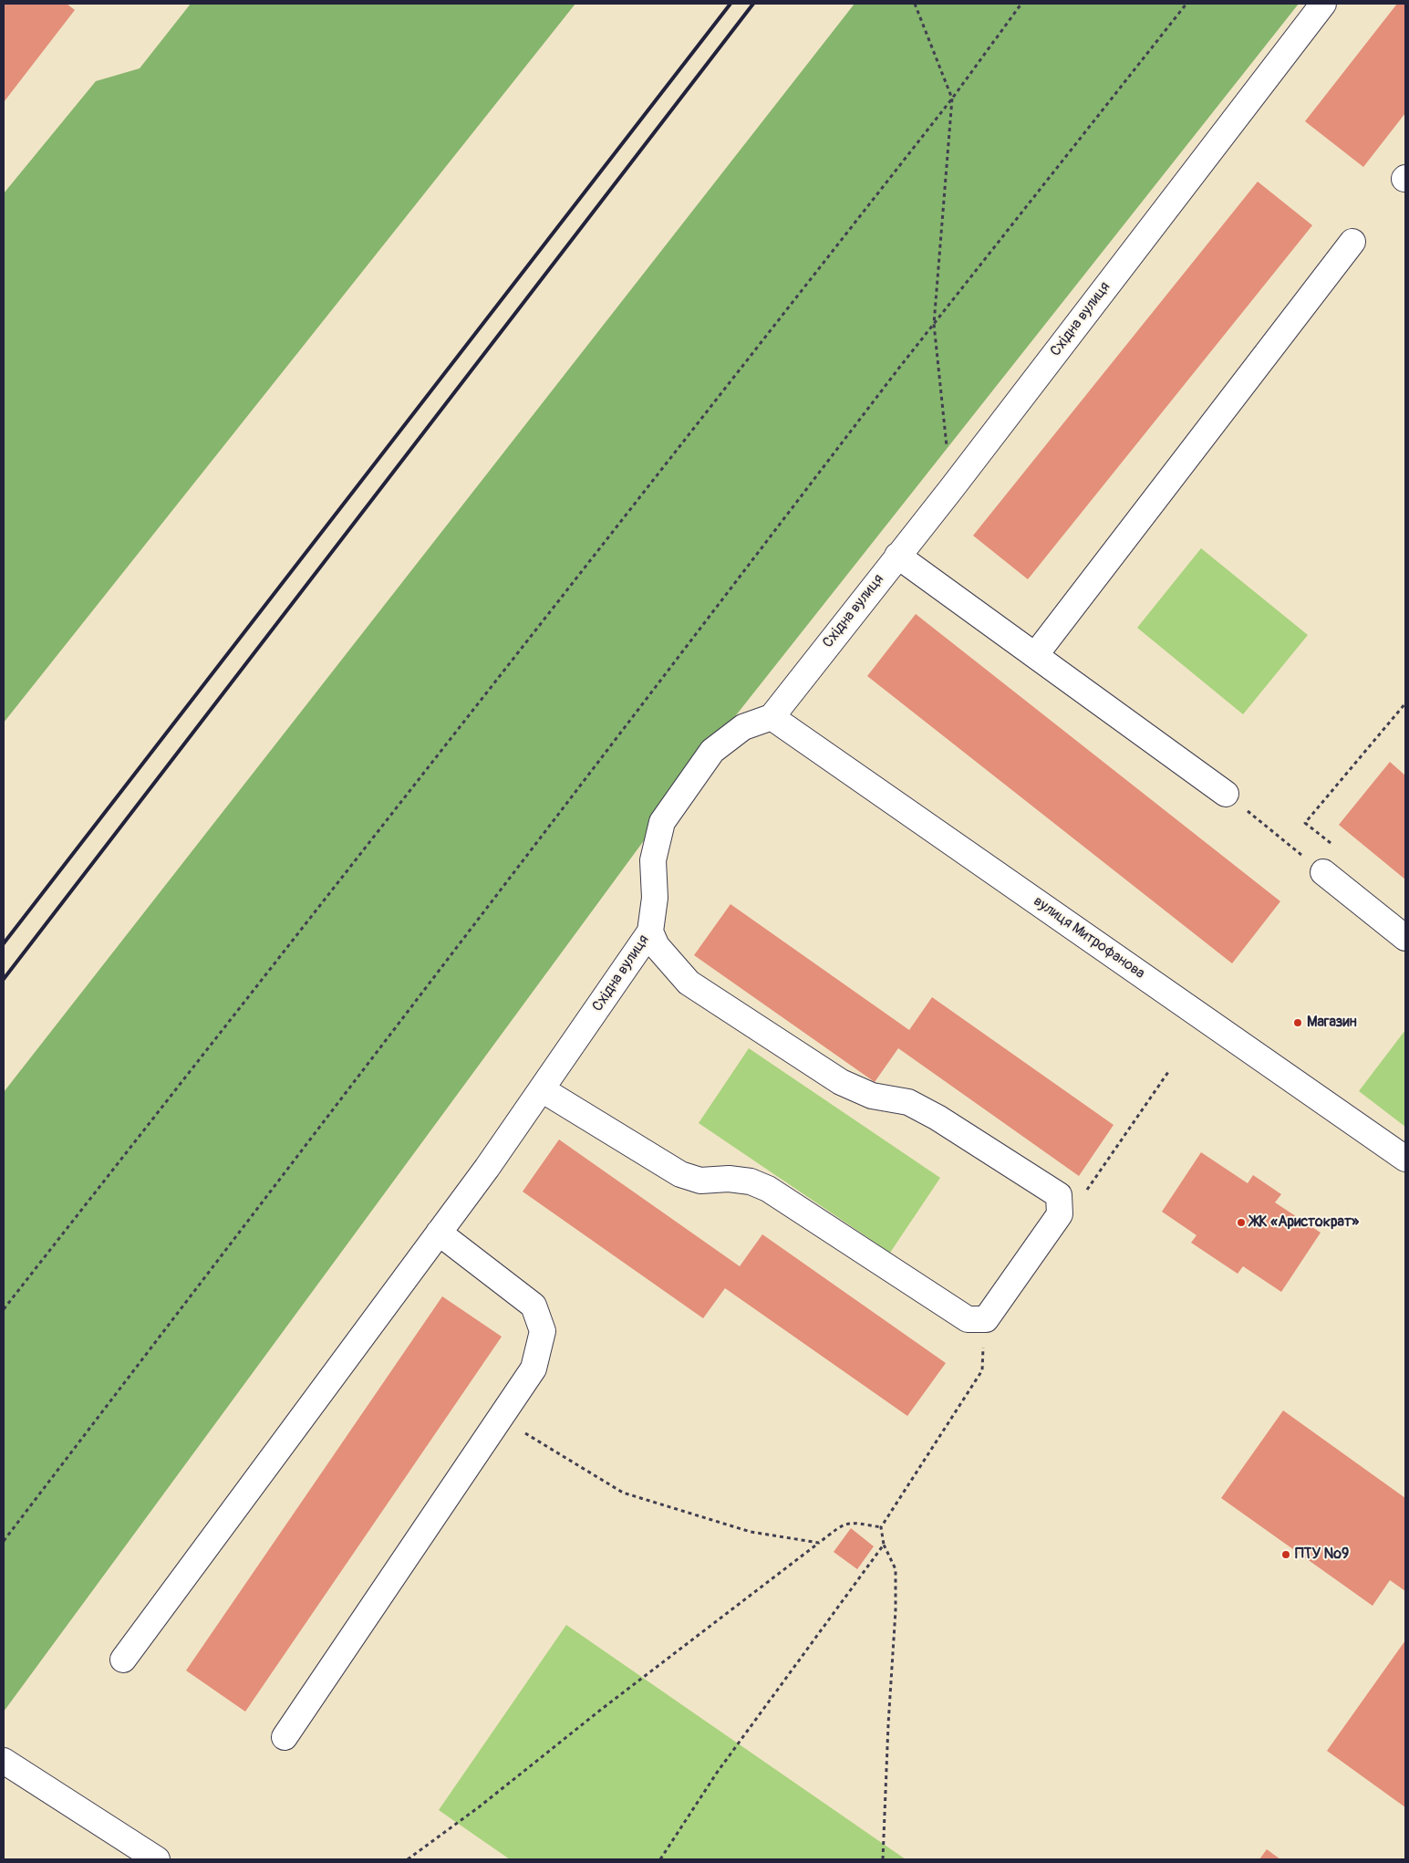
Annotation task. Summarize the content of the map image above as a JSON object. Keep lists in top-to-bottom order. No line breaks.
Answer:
{"streets":{"street":["Східна вулиця","вулиця Митрофанова"]},"crossings":[["Східна вулиця","вулиця Митрофанова"]],"places":["Магазин","ЖК «Аристократ»","ПТУ №9"]}
